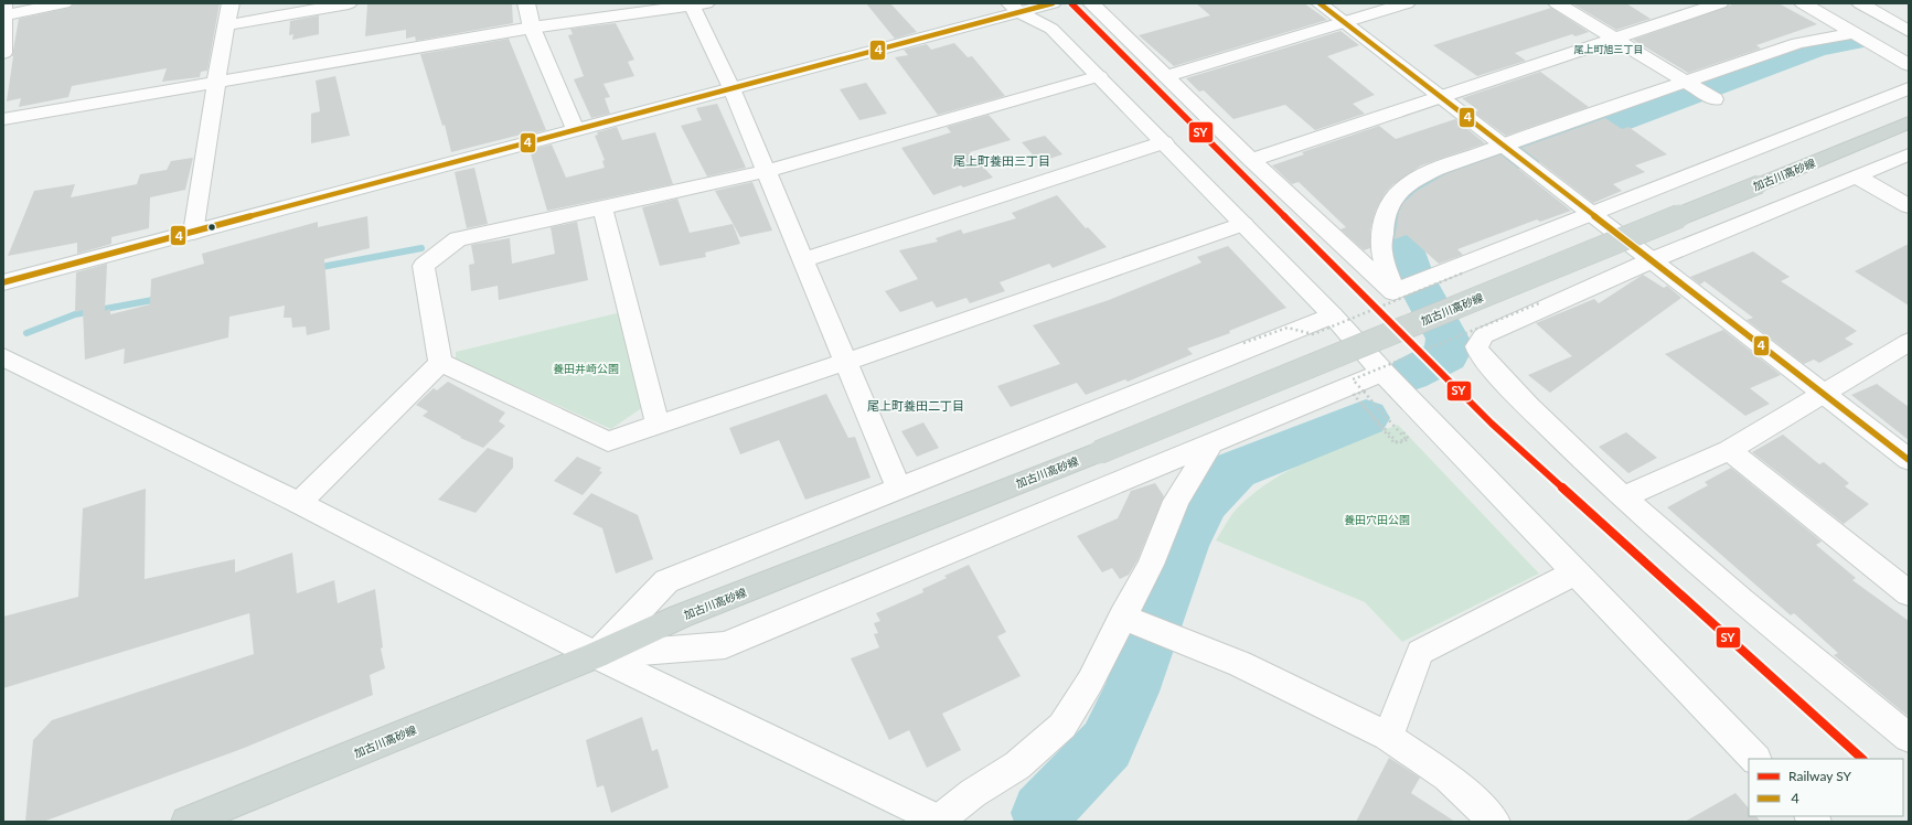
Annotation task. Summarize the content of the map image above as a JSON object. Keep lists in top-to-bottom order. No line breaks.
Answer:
{"streets":{"main road":["加古川高砂線"]},"districts":["尾上町旭三丁目","尾上町養田三丁目","尾上町養田二丁目"],"parks":["養田井崎公園","養田穴田公園"],"lines":["rail line SY","transit line ４"],"legend":["Railway SY","４"]}
